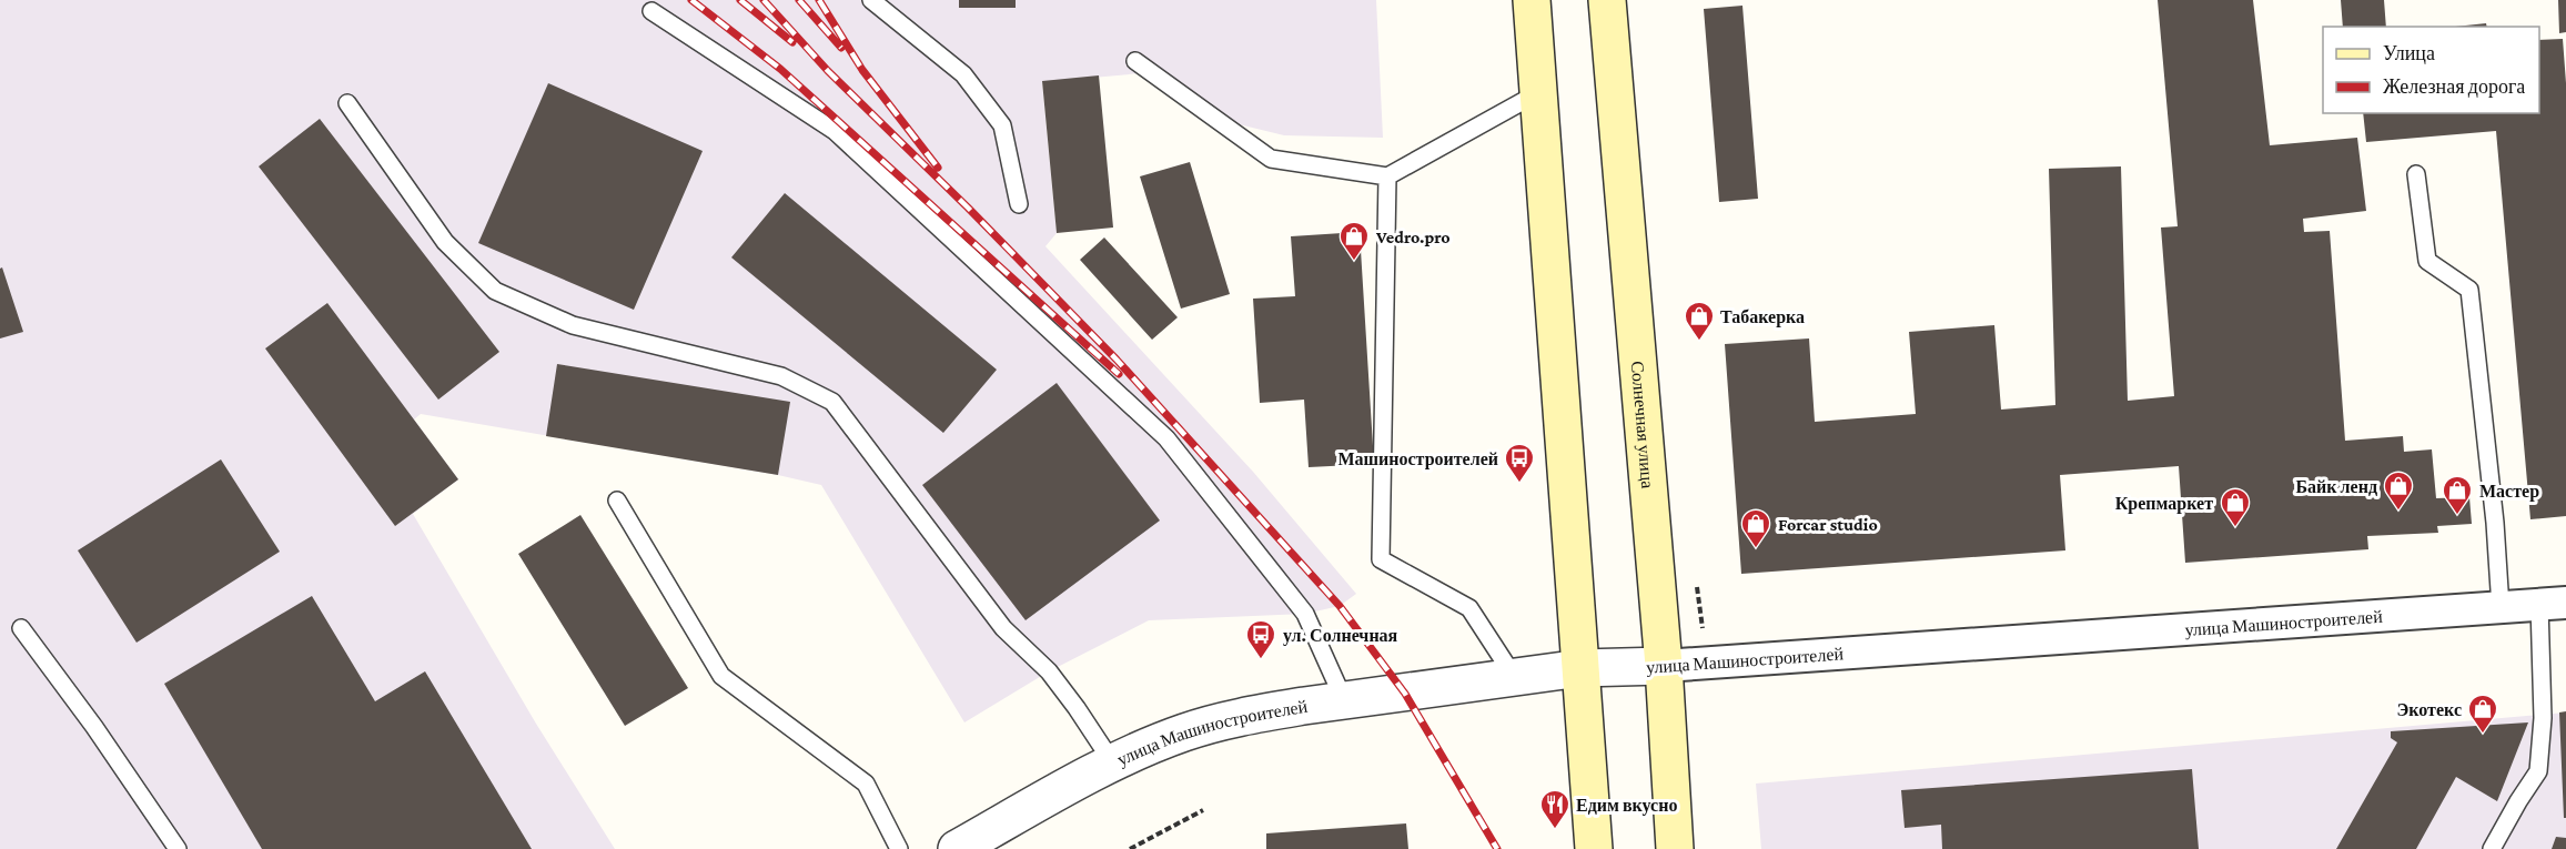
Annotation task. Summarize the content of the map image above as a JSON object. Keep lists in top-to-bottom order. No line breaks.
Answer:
{"streets":{"main road":["Солнечная улица"],"street":["улица Машиностроителей"]},"crossings":[["Солнечная улица","улица Машиностроителей"]],"places":{"shop":["Vedro.pro","Табакерка","Байк ленд","Мастер","Крепмаркет","Forcar studio","Экотекс"],"bus stop":["Машиностроителей","ул. Солнечная"],"restaurant":["Едим вкусно"]},"legend":["Улица","Железная дорога"]}
